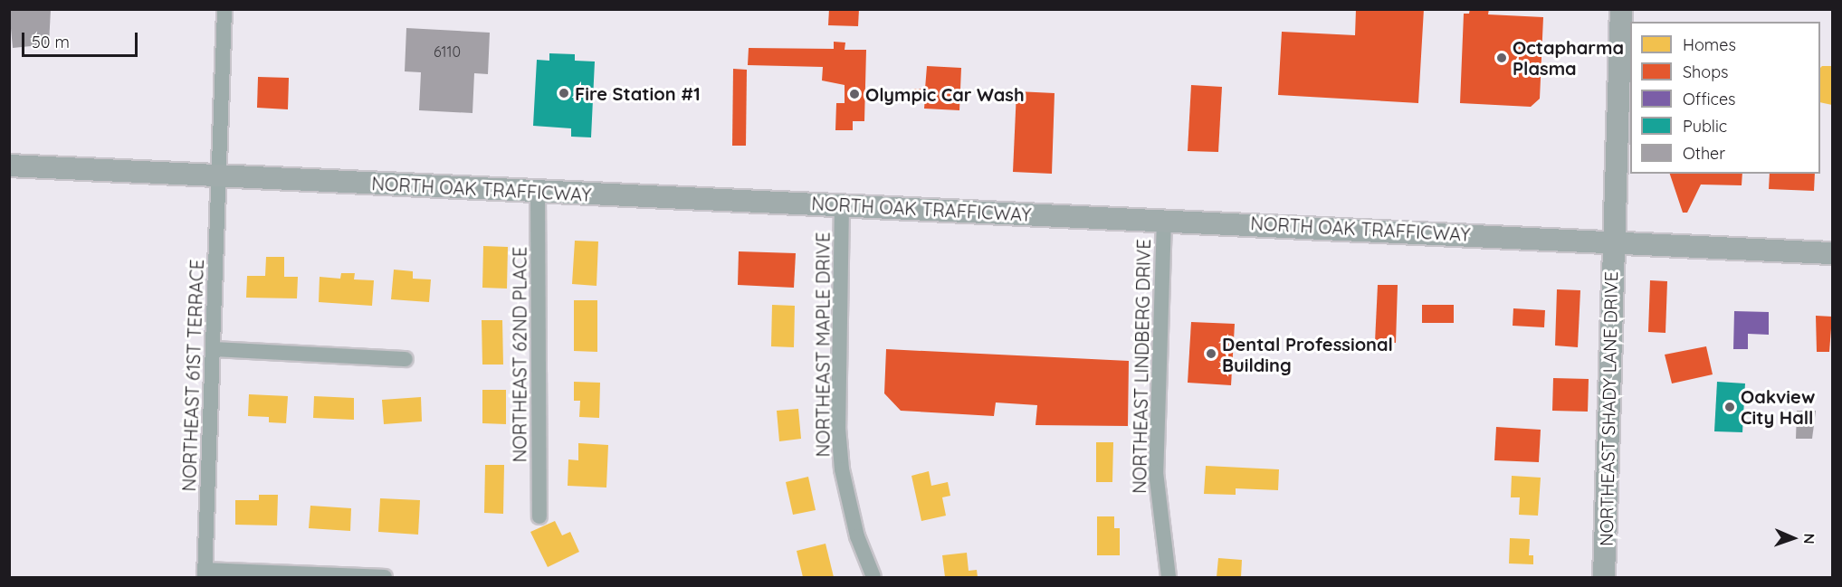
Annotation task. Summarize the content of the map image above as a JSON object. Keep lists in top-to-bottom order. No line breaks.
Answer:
{"streets":{"main road":["NORTH OAK TRAFFICWAY","NORTHEAST SHADY LANE DRIVE"],"street":["NORTHEAST MAPLE DRIVE","NORTHEAST 62ND PLACE","NORTHEAST LINDBERG DRIVE","NORTHEAST 61ST TERRACE"]},"crossings":[["NORTH OAK TRAFFICWAY","NORTHEAST MAPLE DRIVE"],["NORTH OAK TRAFFICWAY","NORTHEAST 62ND PLACE"],["NORTH OAK TRAFFICWAY","NORTHEAST LINDBERG DRIVE"],["NORTH OAK TRAFFICWAY","NORTHEAST 61ST TERRACE"],["NORTH OAK TRAFFICWAY","NORTHEAST SHADY LANE DRIVE"]],"places":["Octapharma Plasma","Fire Station #1","Olympic Car Wash","Dental Professional Building","Oakview City Hall"],"house_numbers":["6110"],"legend":["Homes","Shops","Offices","Public","Other"],"scale_bar":"50 m","north":"right"}
